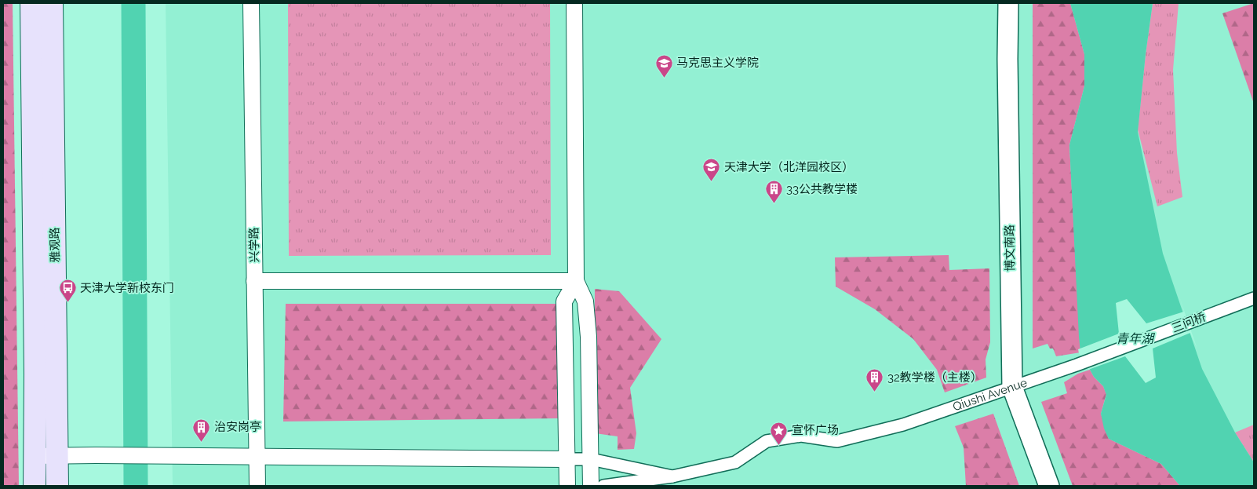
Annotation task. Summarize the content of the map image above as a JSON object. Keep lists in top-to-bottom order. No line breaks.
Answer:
{"streets":{"main road":["雅观路"],"street":["兴学路","博文南路","三问桥","Qiushi Avenue"]},"crossings":[["博文南路","Qiushi Avenue"],["三问桥","Qiushi Avenue"]],"water":["青年湖"],"places":{"school or university":["马克思主义学院","天津大学（北洋园校区）"],"building":["33公共教学楼","32教学楼（主楼）","治安岗亭"],"bus stop":["天津大学新校东门"],"place":["宣怀广场"]}}
